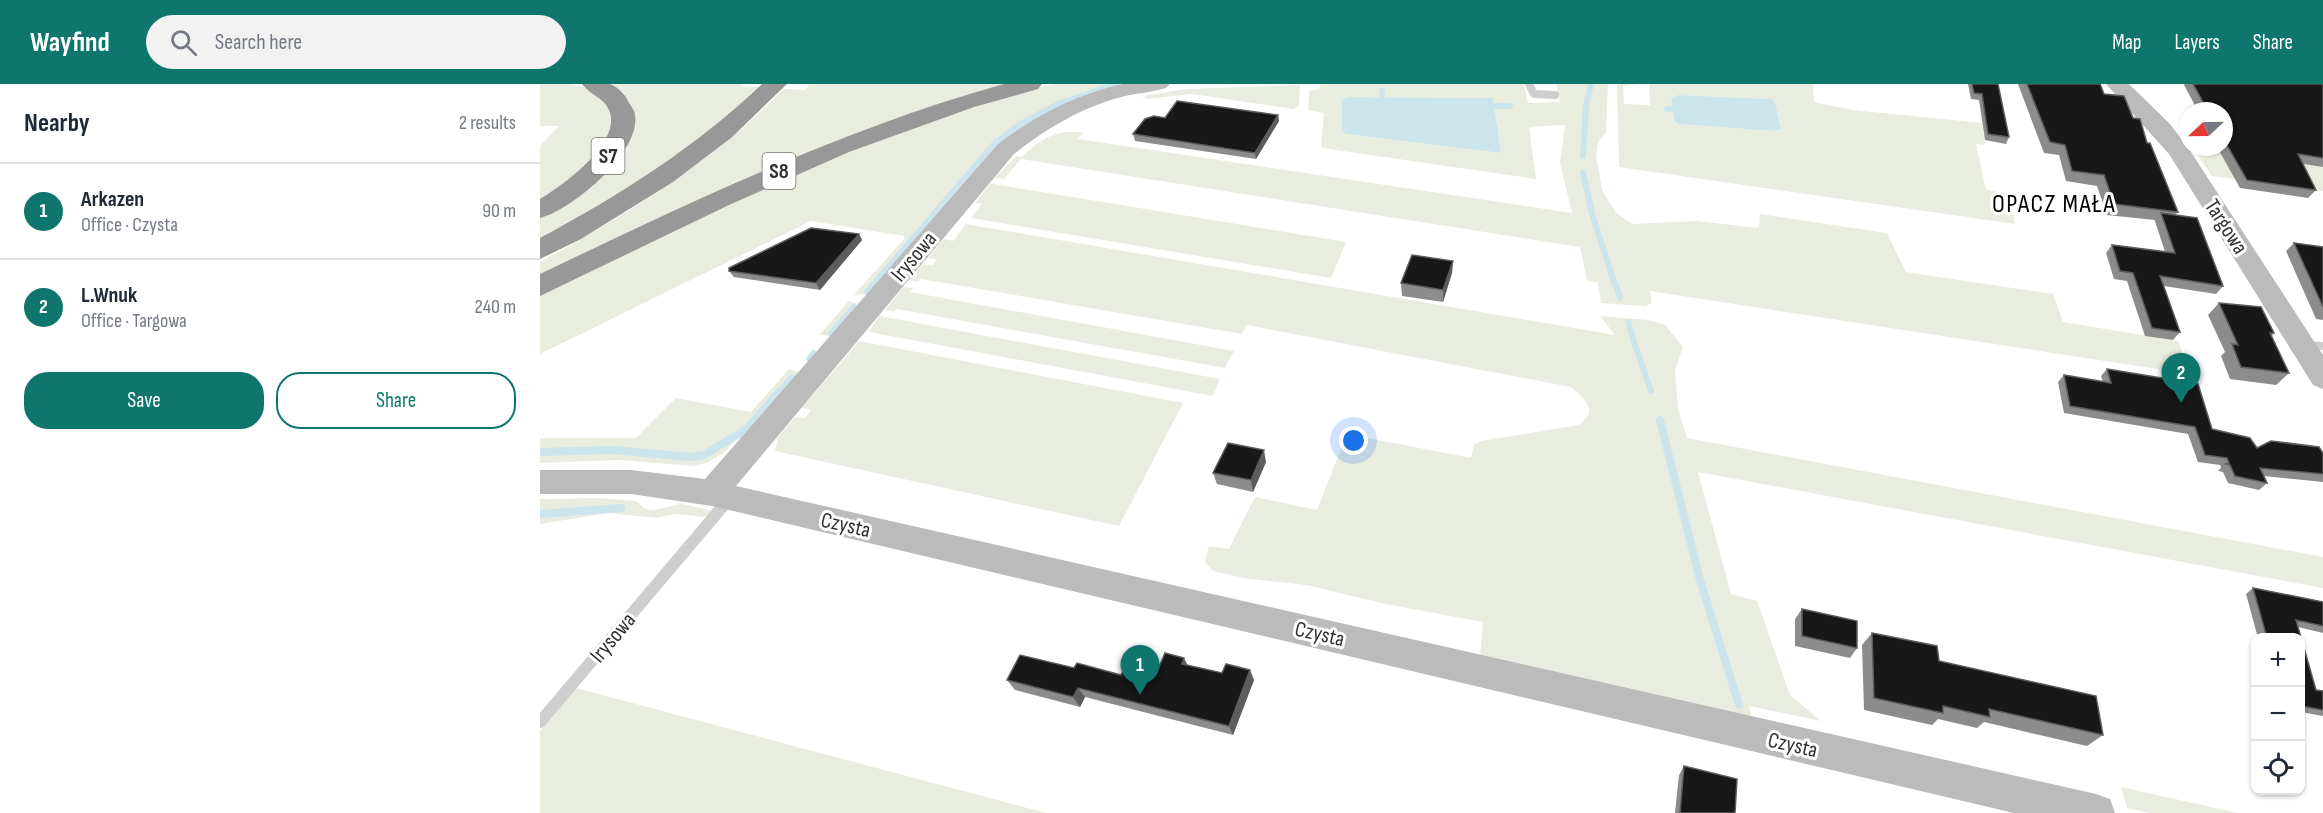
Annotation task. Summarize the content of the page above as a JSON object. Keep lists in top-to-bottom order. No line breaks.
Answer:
{"streets":{"highway":["S7","S8"],"street":["Targowa","Irysowa","Czysta"]},"crossings":[["Irysowa","Czysta"]],"districts":["OPACZ MAŁA"],"north":"left","page":{"header":"Wayfind","search":"Search here","nav":["Map","Layers","Share"],"heading":["Nearby","2 results"],"list":[{"mark":"1","name":"Arkazen","note":"Office · Czysta","value":"90 m"},{"mark":"2","name":"L.Wnuk","note":"Office · Targowa","value":"240 m"}],"pins":["2","1"],"buttons":["Save","Share"],"map_buttons":["+","−"]}}
